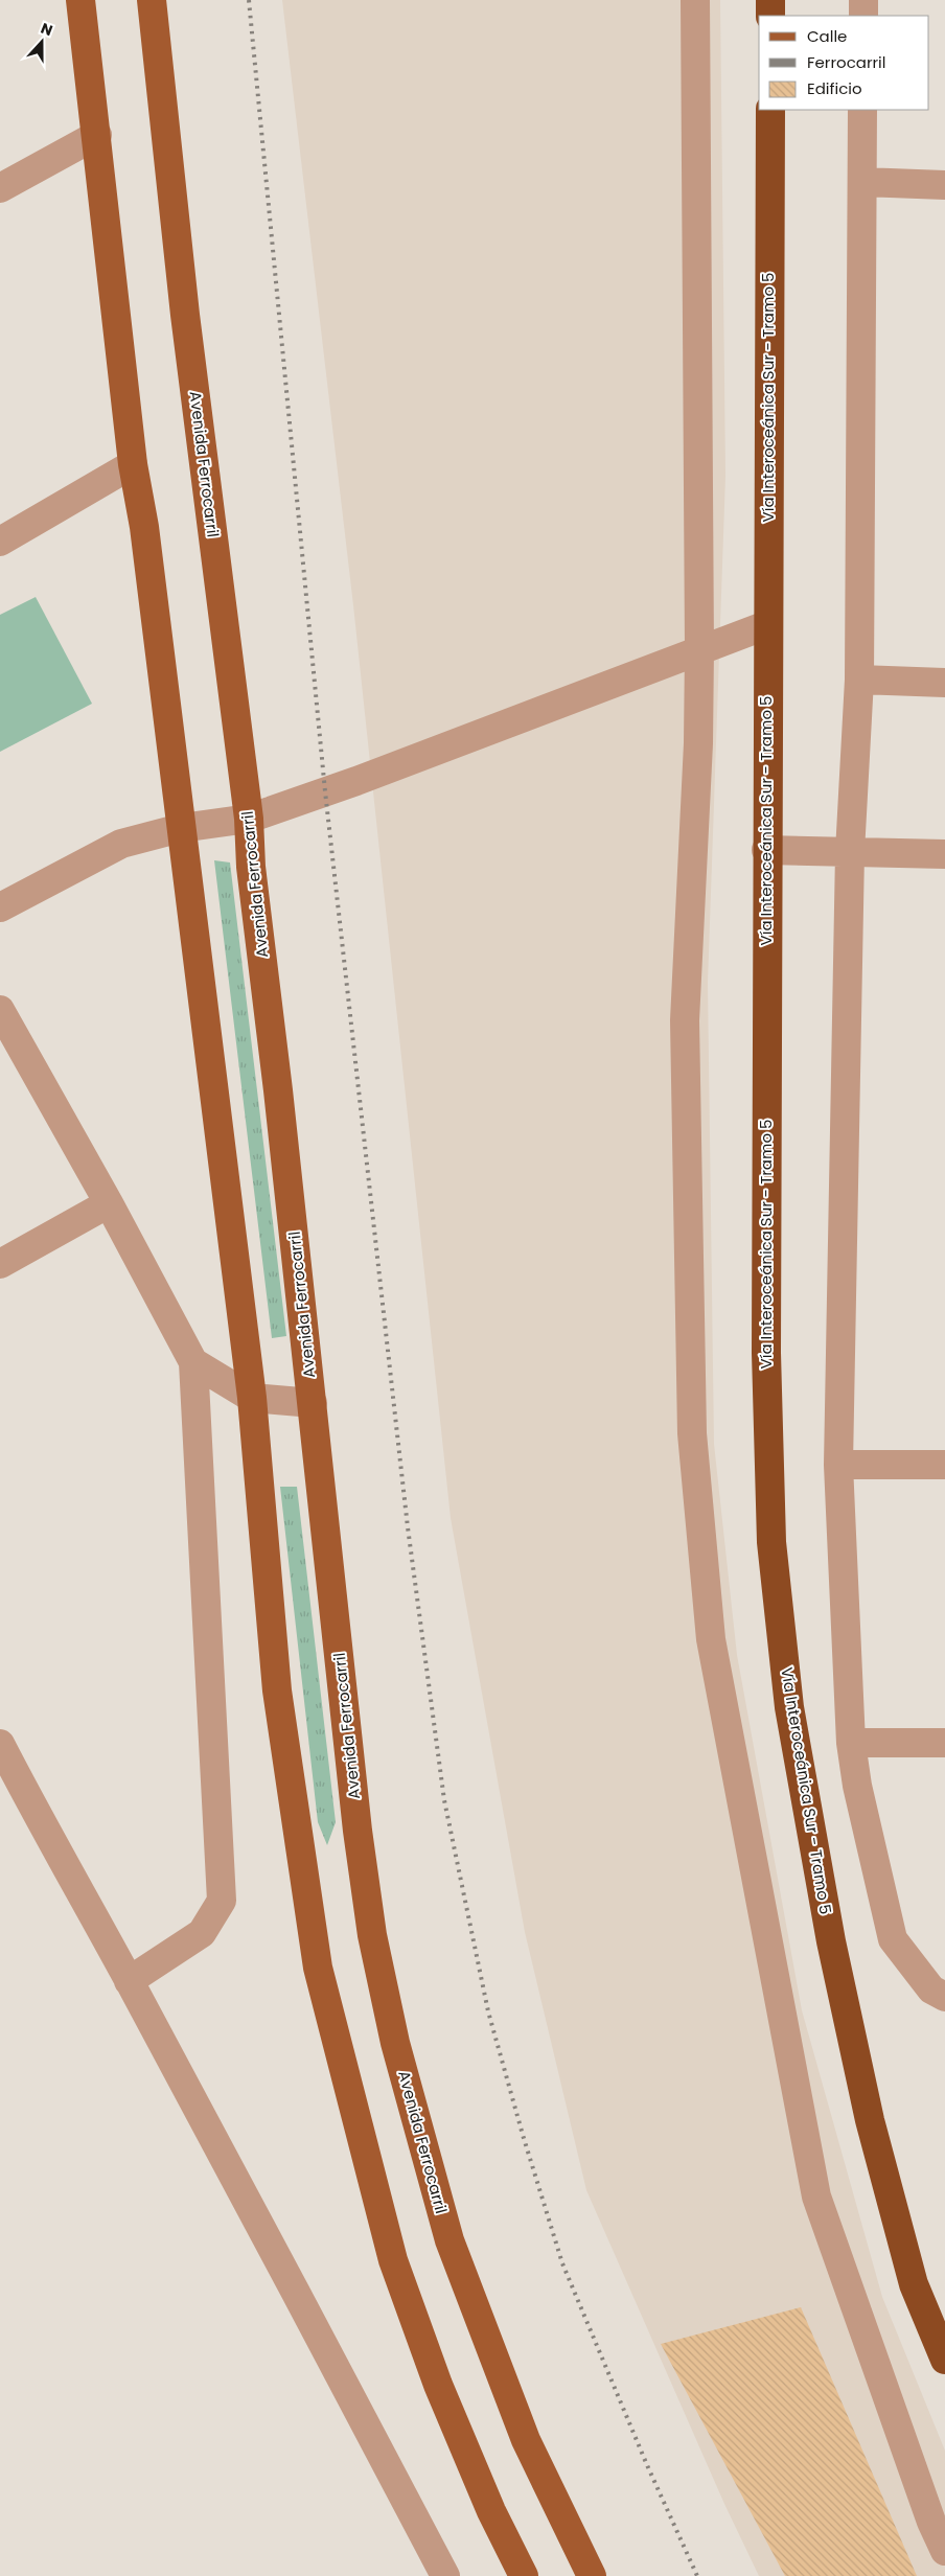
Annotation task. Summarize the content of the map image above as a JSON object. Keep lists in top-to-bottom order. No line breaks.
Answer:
{"streets":{"highway":["Vía Interoceánica Sur - Tramo 5"],"main road":["Avenida Ferrocarril"]},"legend":["Calle","Ferrocarril","Edificio"],"north":"top"}
